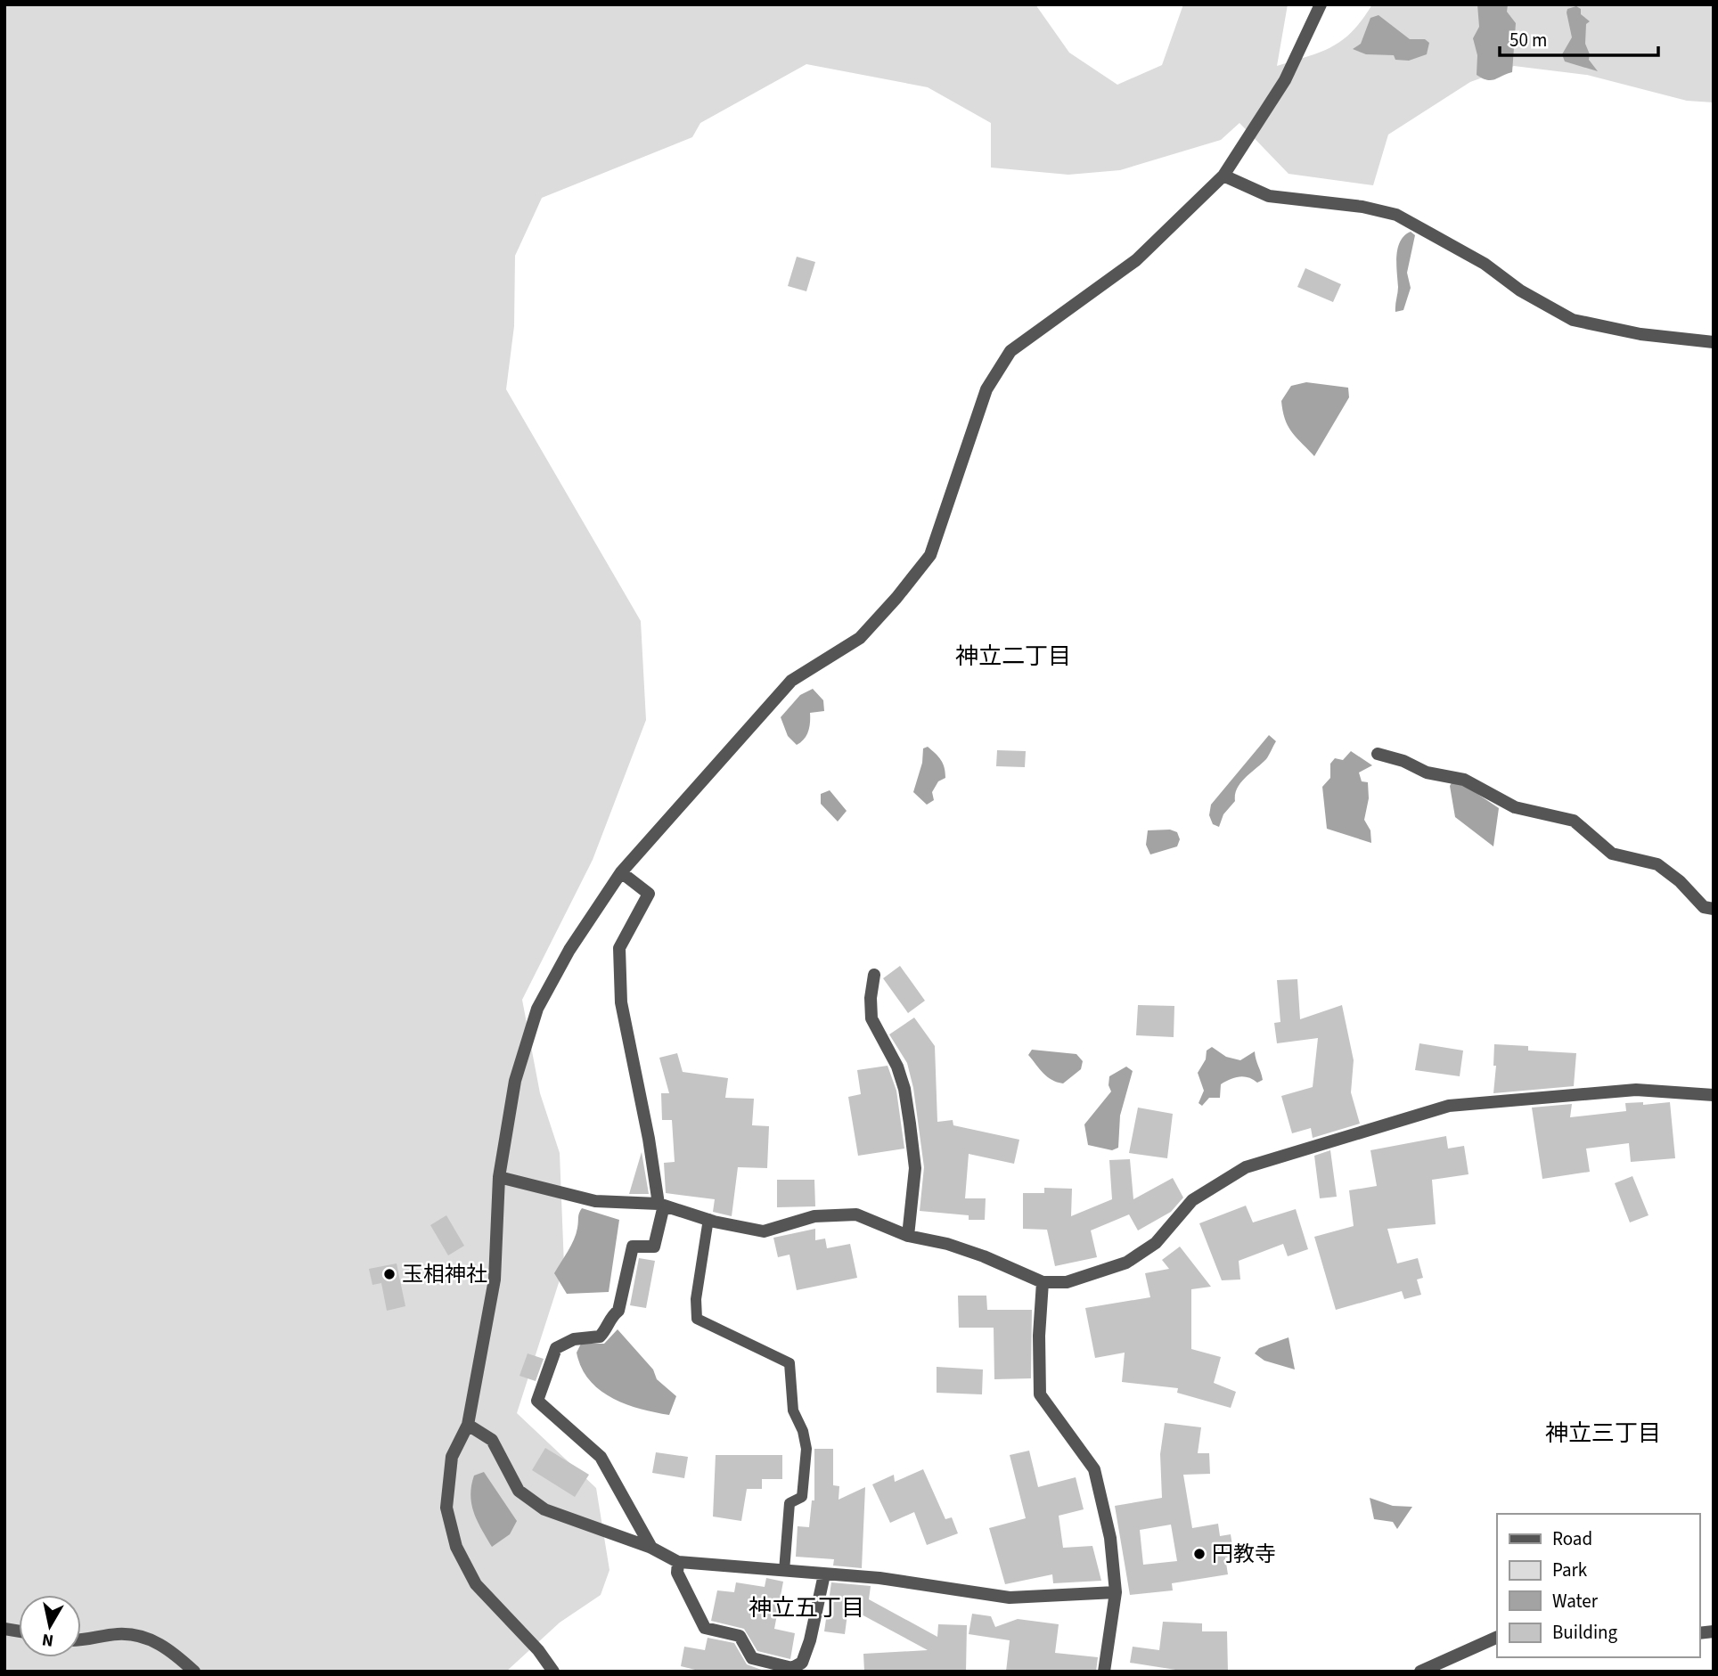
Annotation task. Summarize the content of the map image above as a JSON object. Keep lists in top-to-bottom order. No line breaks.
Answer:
{"districts":["神立二丁目","神立三丁目","神立五丁目"],"places":["玉相神社","円教寺"],"legend":["Road","Park","Water","Building"],"scale_bar":"50 m","north":"bottom"}
